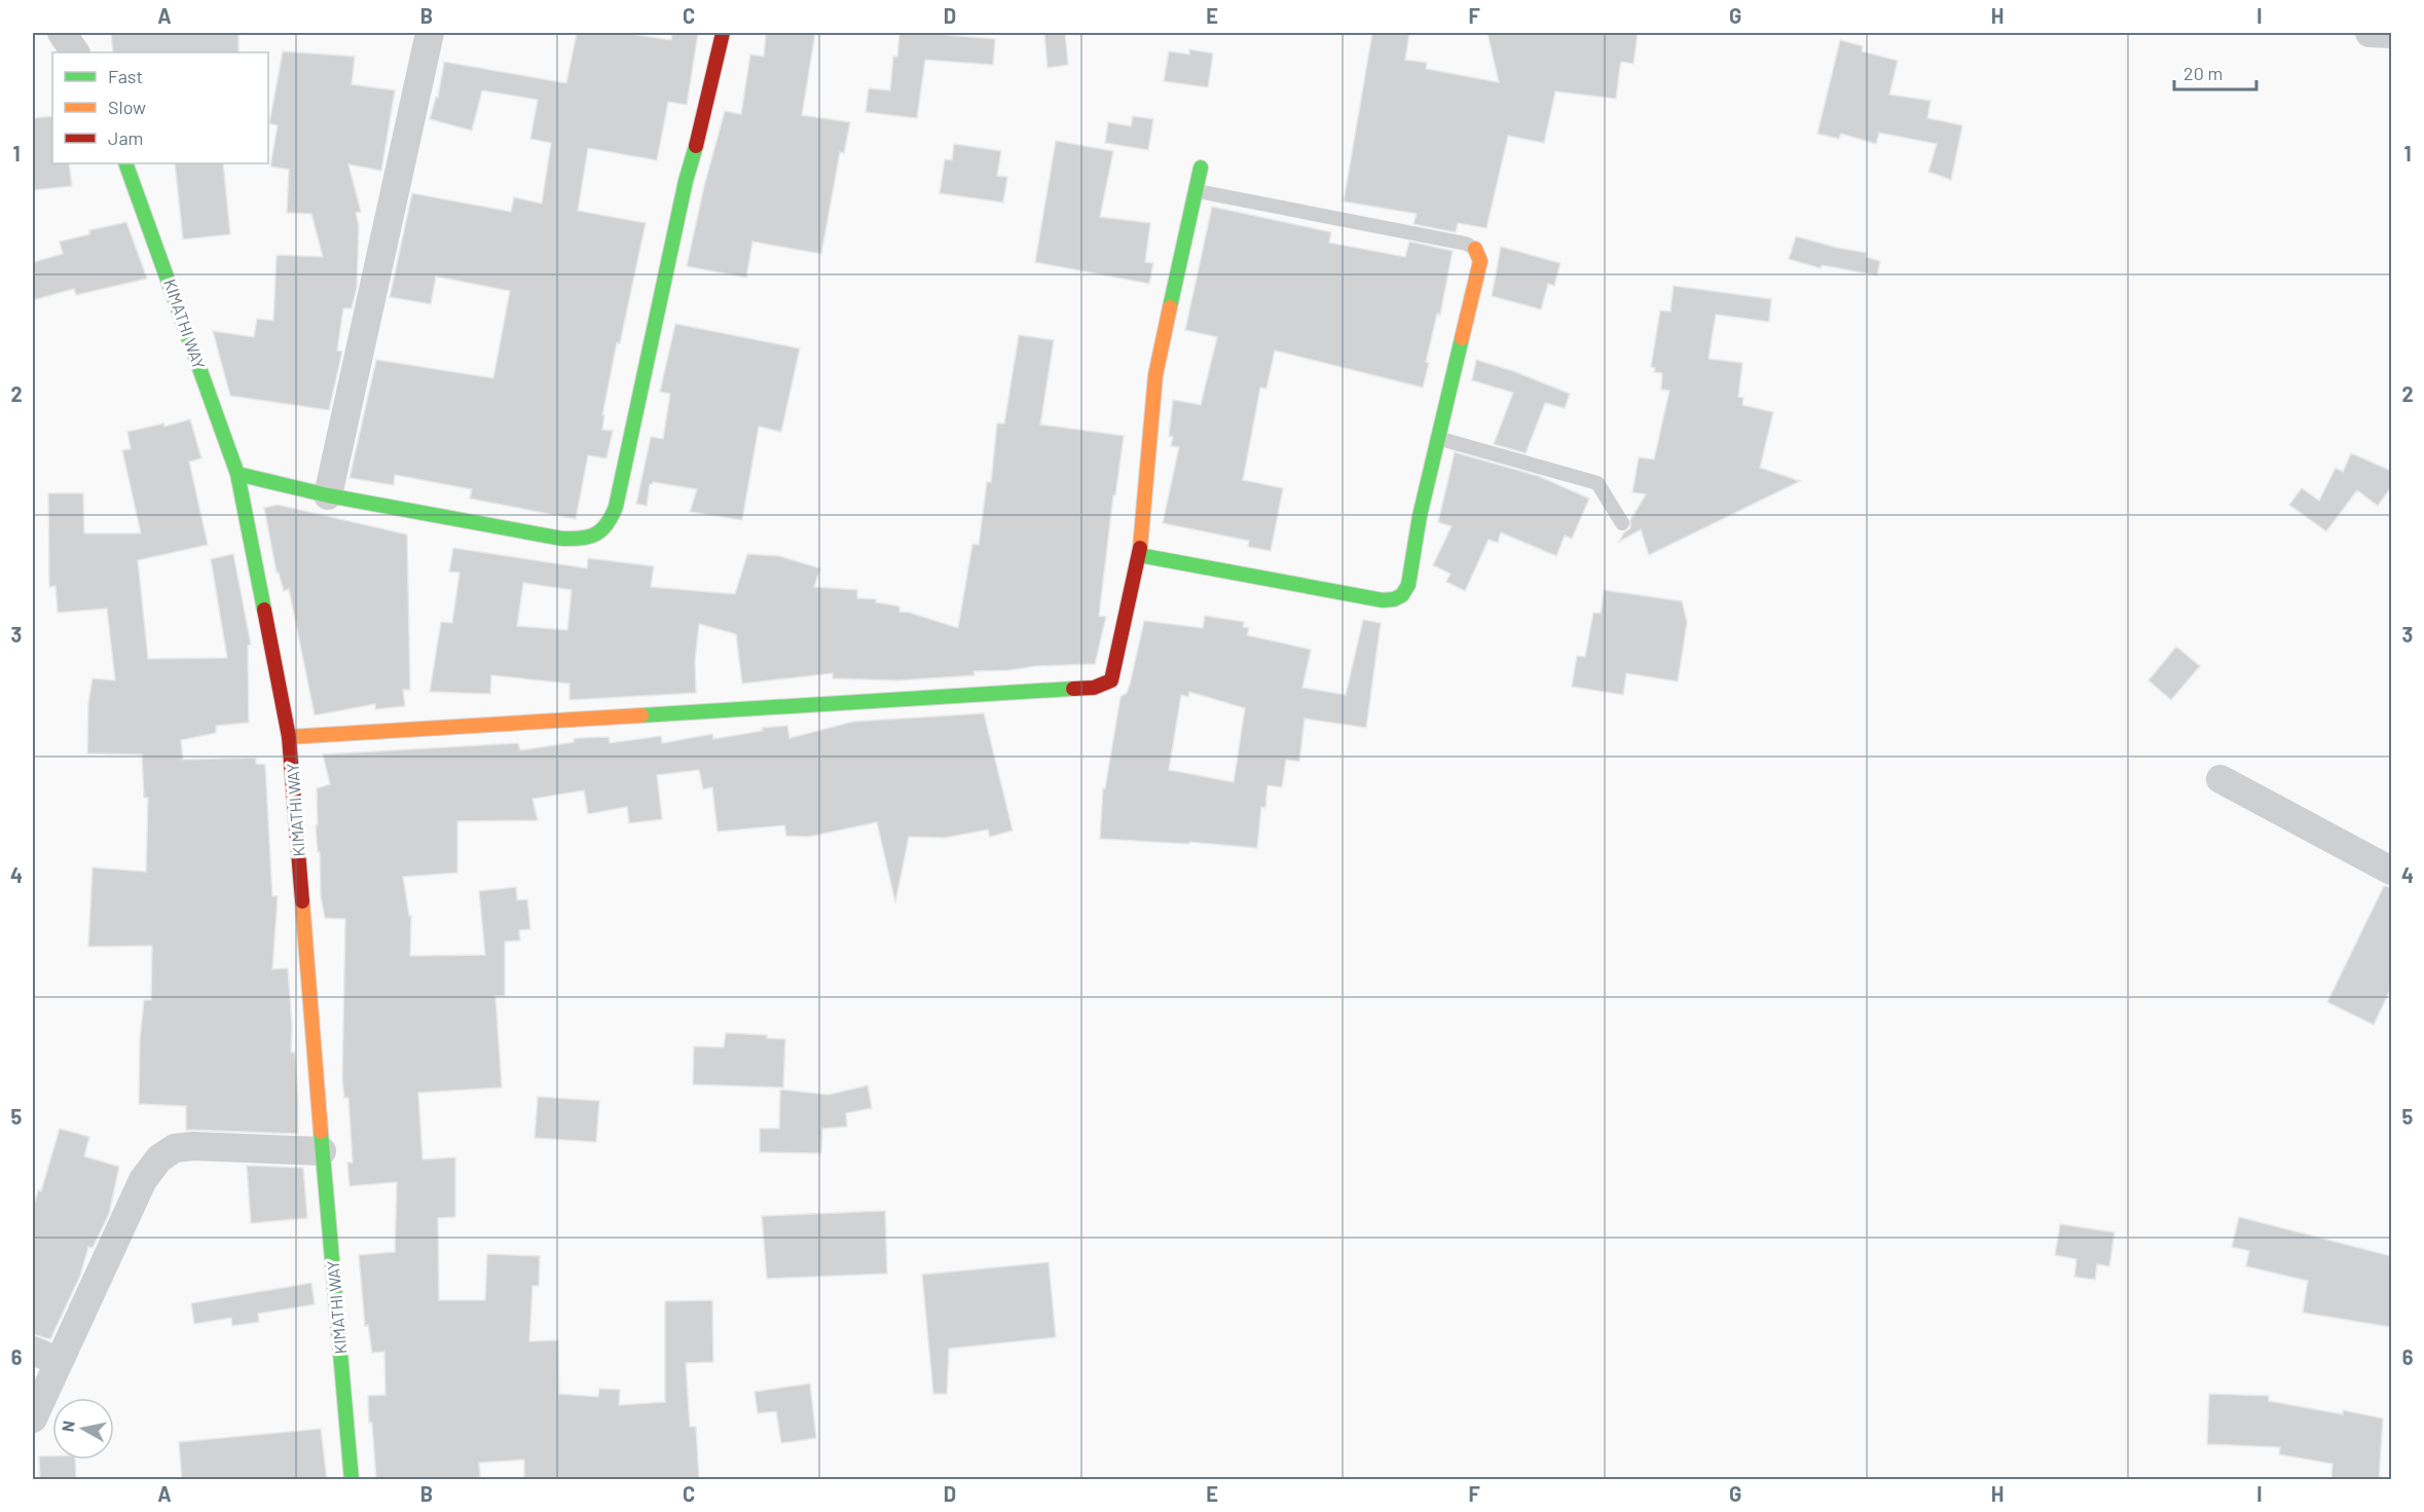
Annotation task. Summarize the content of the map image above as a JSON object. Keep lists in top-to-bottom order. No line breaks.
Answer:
{"streets":{"street":["KIMATHI WAY"]},"legend":["Fast","Slow","Jam"],"scale_bar":"20 m","north":"left","grid":{"columns":["A","B","C","D","E","F","G","H","I"],"rows":["1","2","3","4","5","6"]}}
